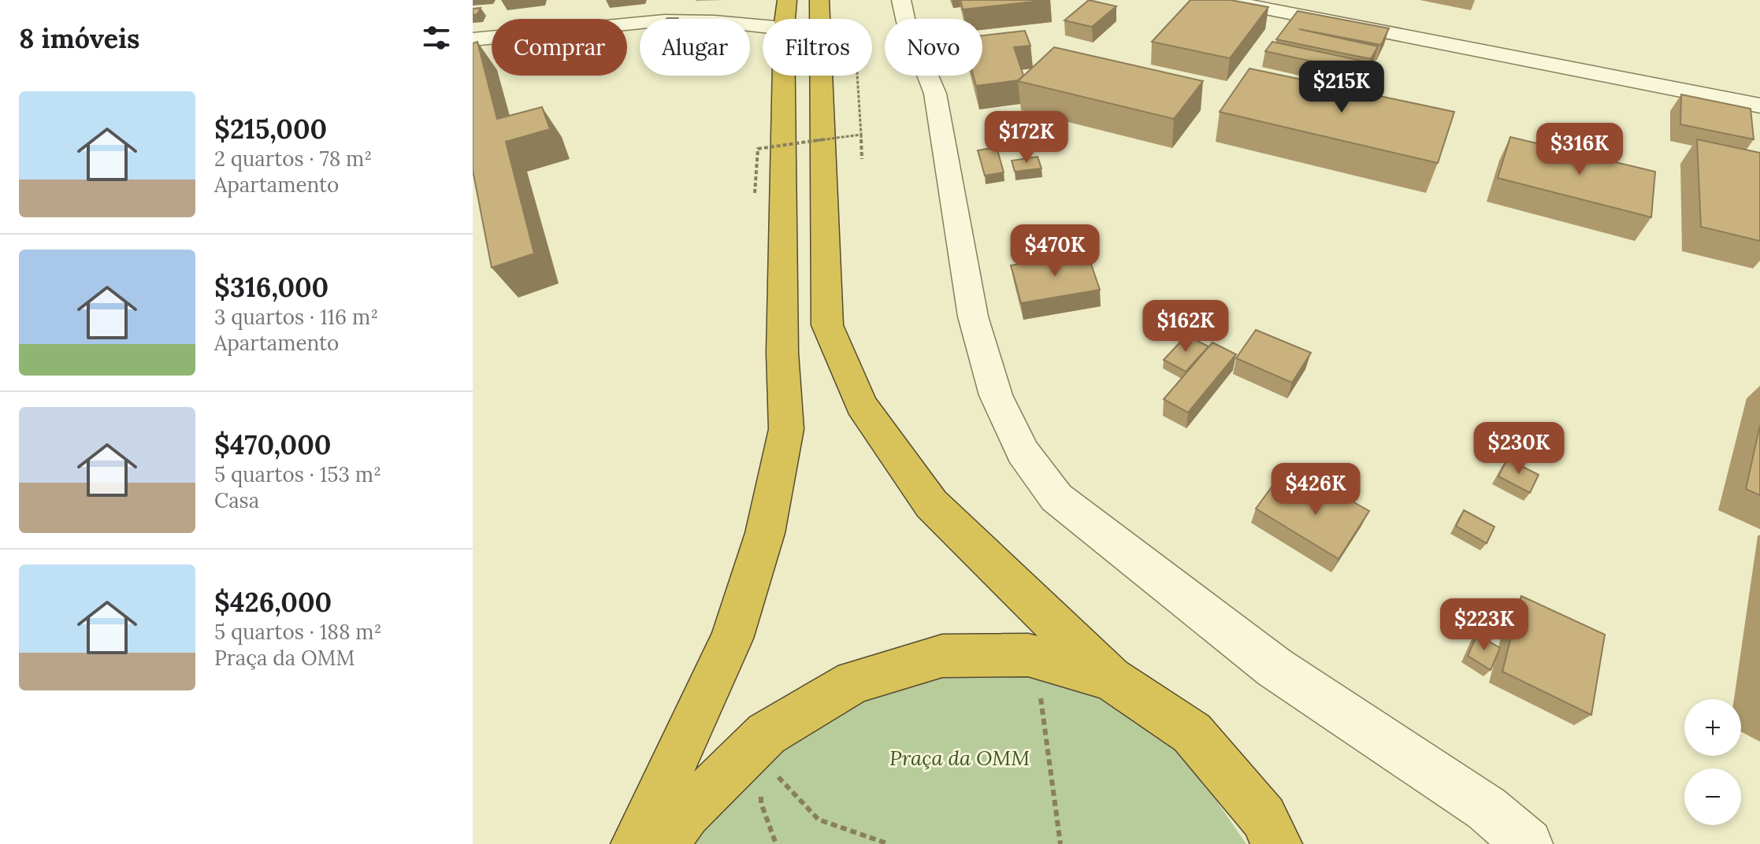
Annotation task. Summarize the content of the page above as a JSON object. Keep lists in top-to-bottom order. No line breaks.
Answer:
{"parks":["Praça da OMM"],"page":{"heading":"8 imóveis","chip":["Comprar","Alugar","Filtros","Novo"],"price":["$215K","$172K","$316K","$470K","$162K","$230K","$426K","$223K"],"list":[{"name":"$215,000","note":"2 quartos · 78 m² · Apartamento"},{"name":"$316,000","note":"3 quartos · 116 m² · Apartamento"},{"name":"$470,000","note":"5 quartos · 153 m² · Casa"},{"name":"$426,000","note":"5 quartos · 188 m² · Praça da OMM"}],"map_buttons":["+","−"]}}
